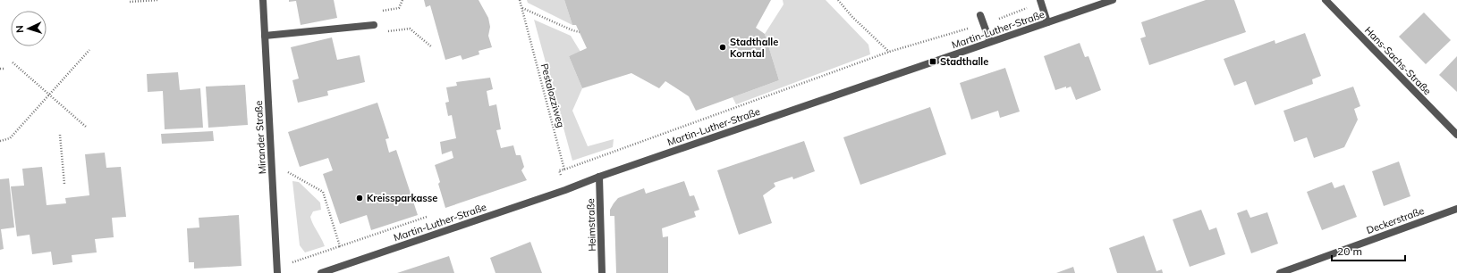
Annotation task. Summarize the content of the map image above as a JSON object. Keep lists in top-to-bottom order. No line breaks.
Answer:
{"streets":{"street":["Martin-Luther-Straße","Hans-Sachs-Straße","Mirander Straße","Deckerstraße","Heimstraße"],"path":["Pestalozziweg"]},"crossings":[["Martin-Luther-Straße","Pestalozziweg"],["Martin-Luther-Straße","Heimstraße"]],"places":{"other":["Stadthalle Korntal","Kreissparkasse"],"transit":["Stadthalle"]},"scale_bar":"20 m","north":"left"}
